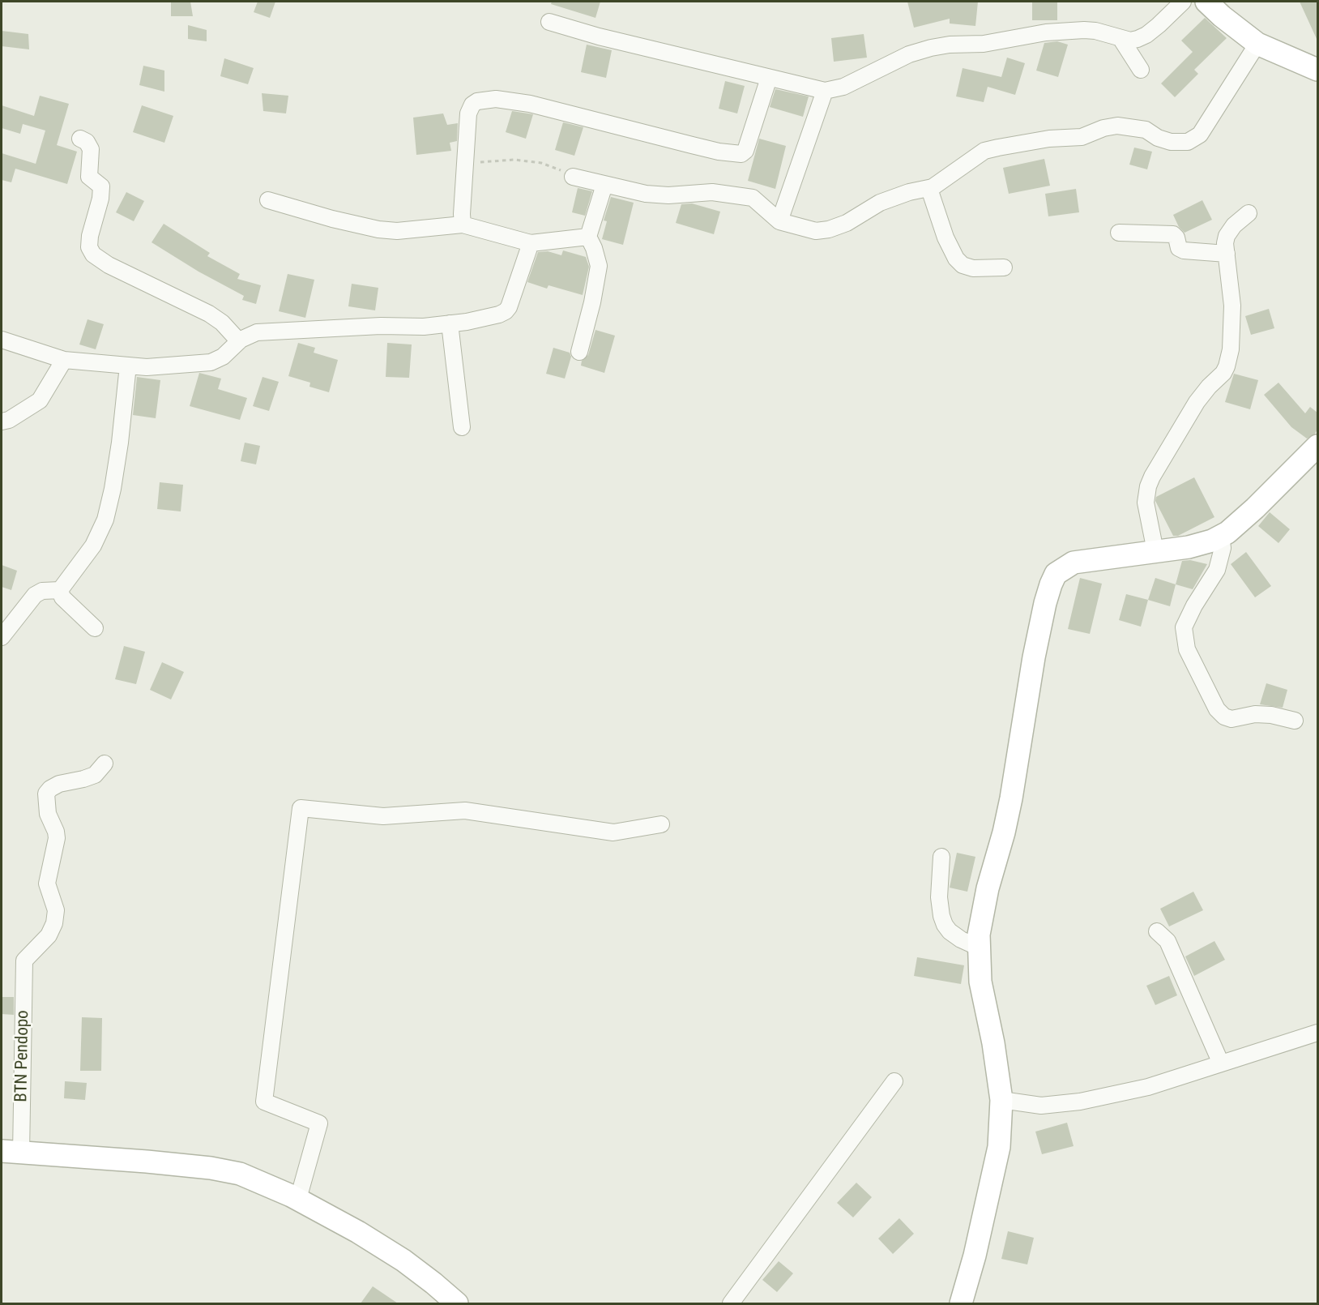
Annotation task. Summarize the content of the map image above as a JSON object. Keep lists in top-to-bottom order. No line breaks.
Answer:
{"streets":{"street":["BTN Pendopo"]}}
